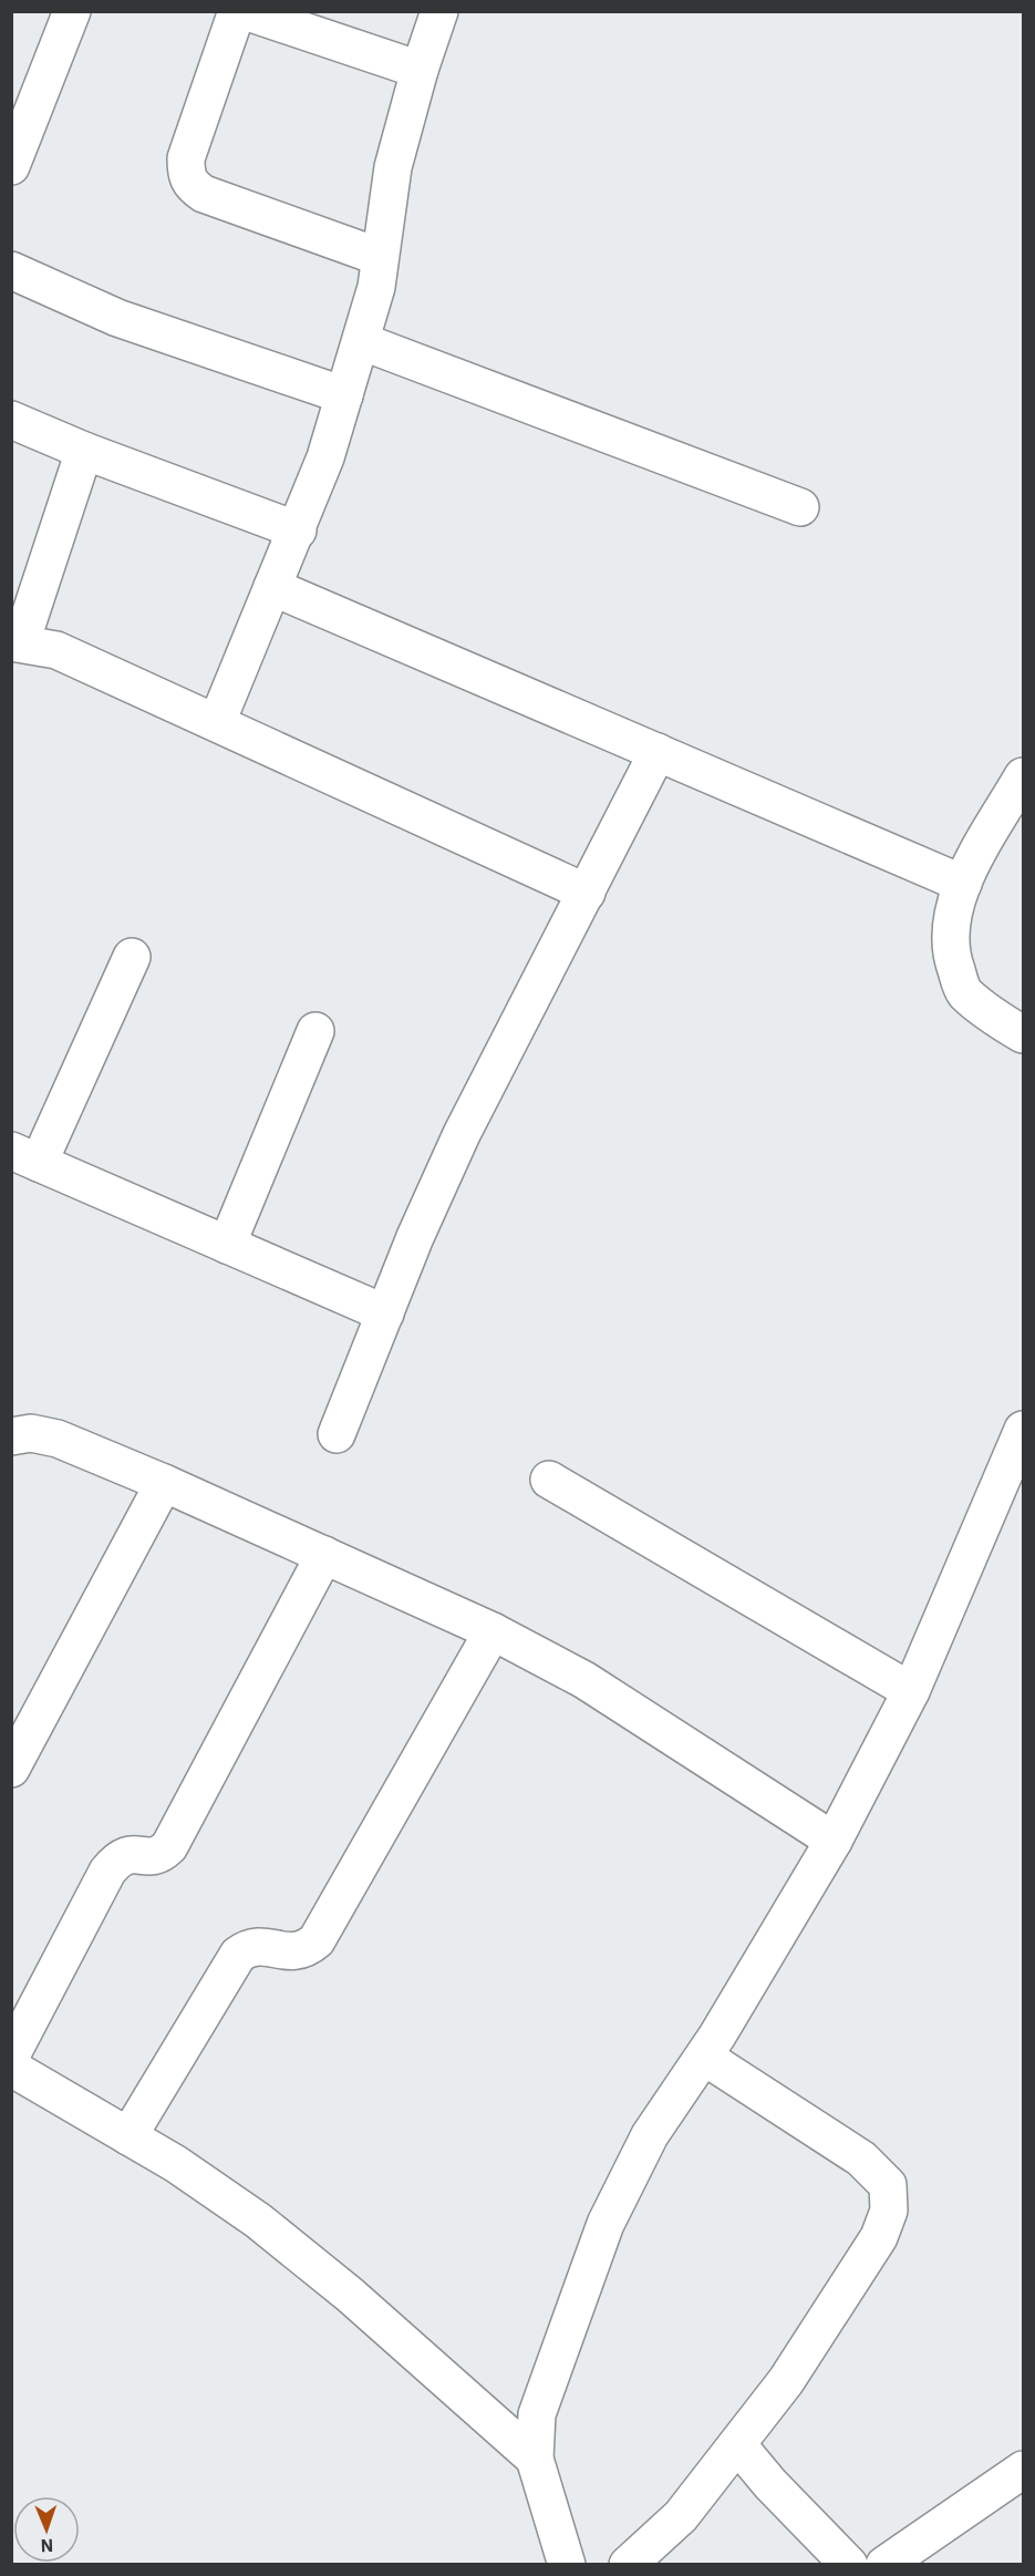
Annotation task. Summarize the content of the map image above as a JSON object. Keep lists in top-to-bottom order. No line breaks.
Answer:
{"north":"bottom"}
